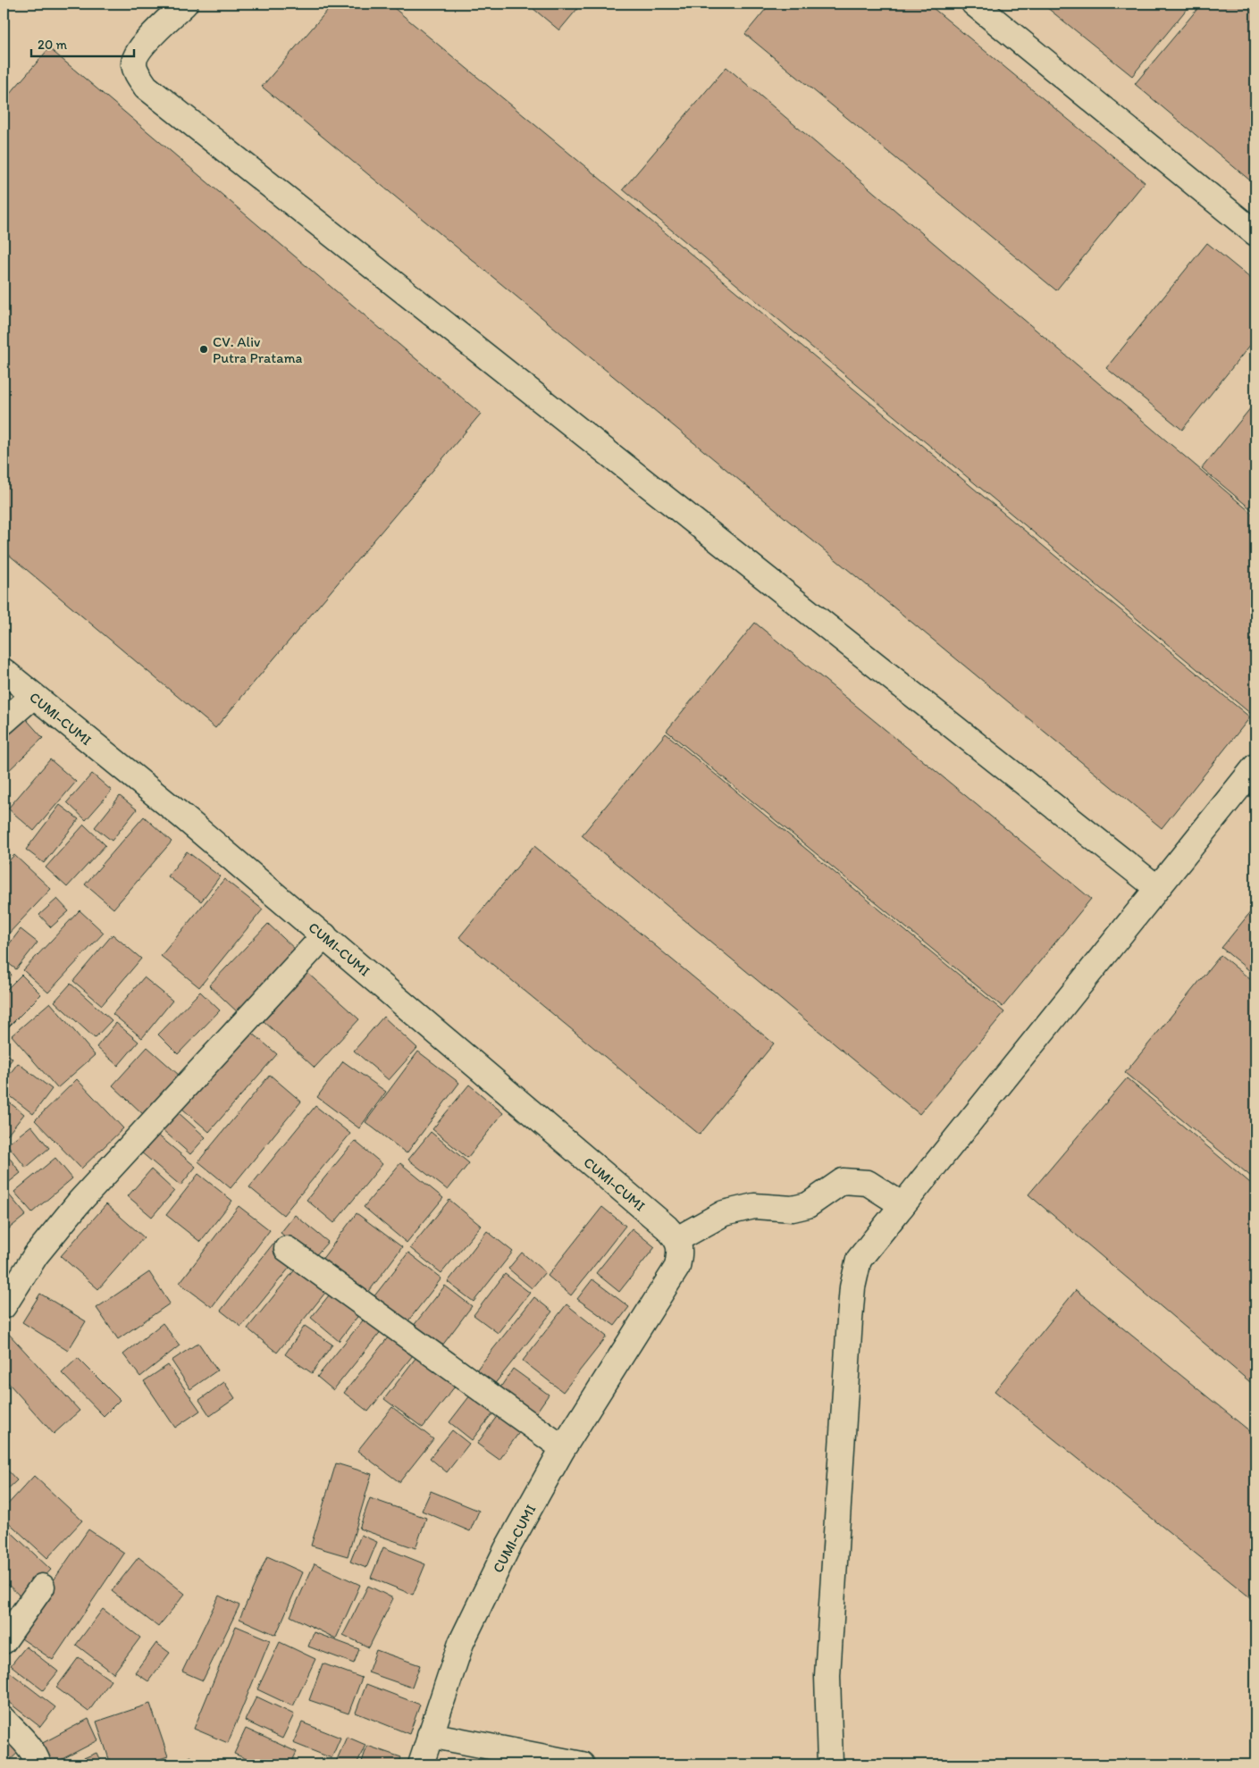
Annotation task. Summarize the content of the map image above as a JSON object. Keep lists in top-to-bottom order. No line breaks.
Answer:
{"streets":{"street":["CUMI-CUMI"]},"places":["CV. Aliv Putra Pratama"],"scale_bar":"20 m"}
